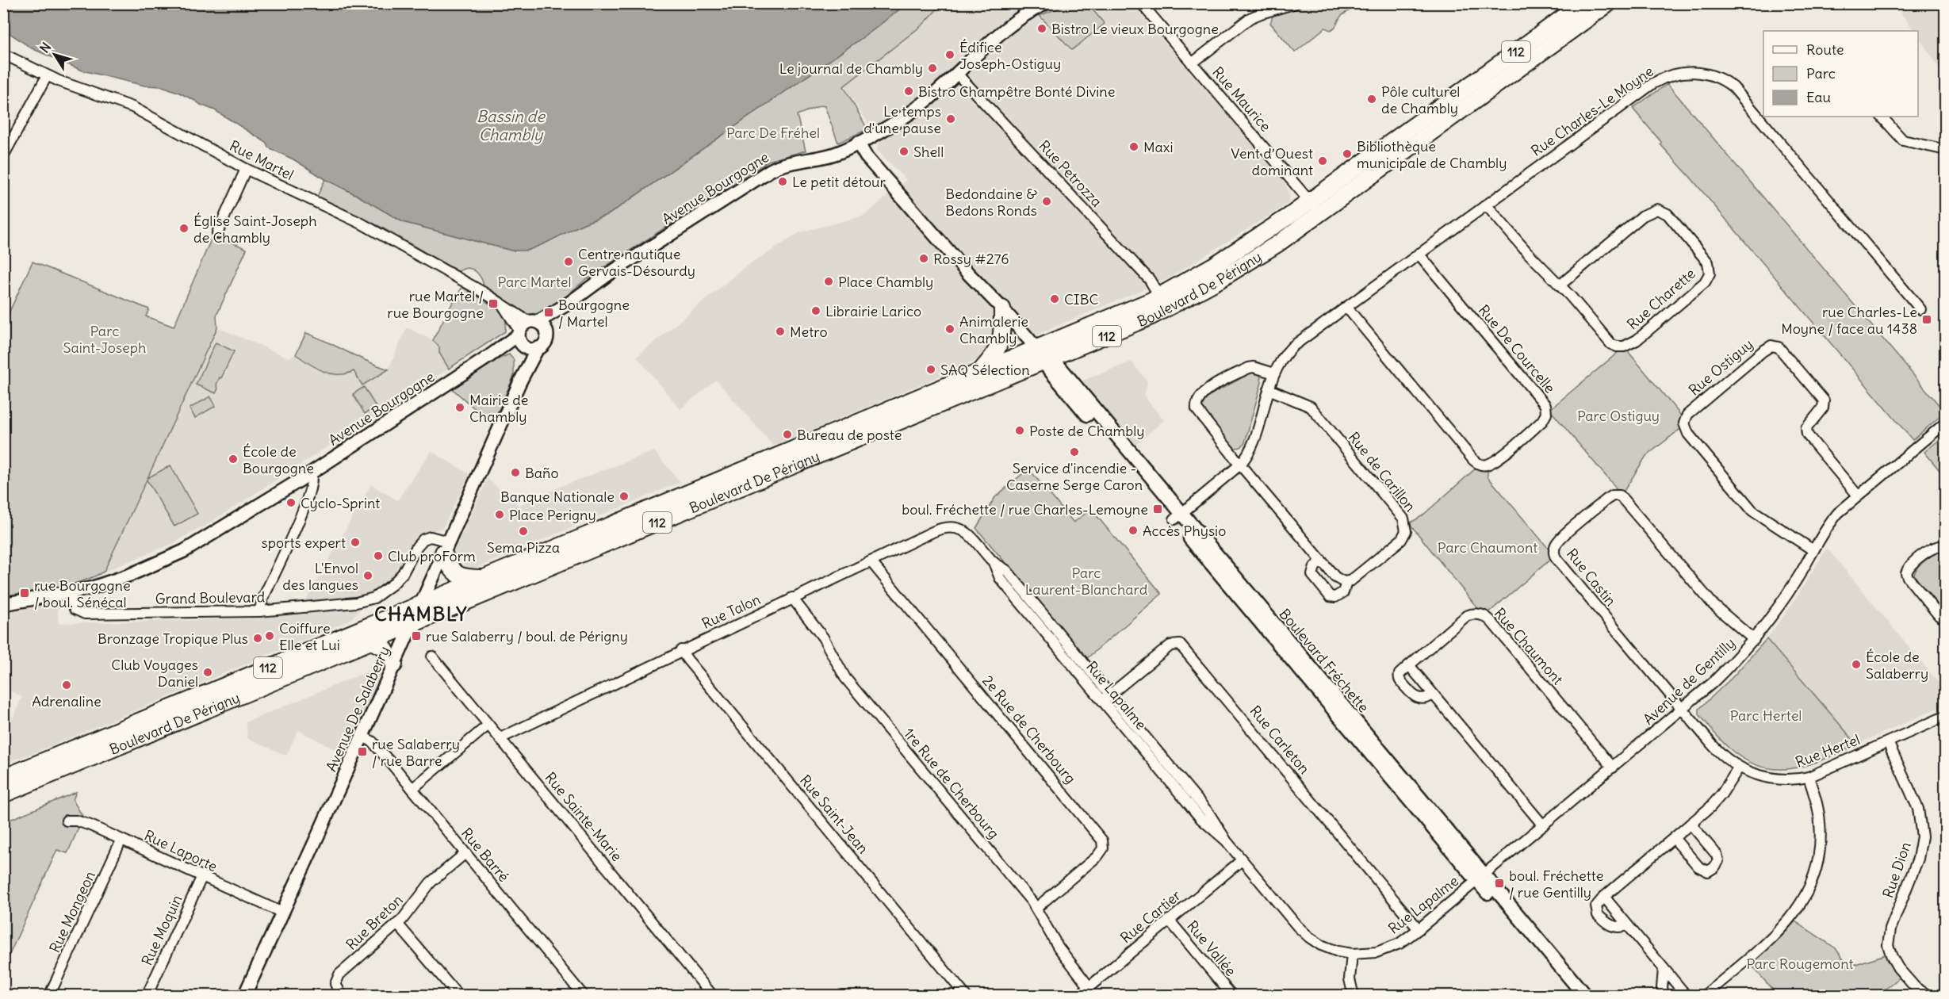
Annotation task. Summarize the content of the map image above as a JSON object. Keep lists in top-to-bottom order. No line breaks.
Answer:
{"streets":{"main road":["112","Boulevard De Périgny","Boulevard Fréchette"],"street":["Rue Maurice","Rue Charles-Le Moyne","Rue Martel","Rue Petrozza","Avenue Bourgogne","Rue Charette","Rue De Courcelle","Rue Ostiguy","Rue de Carillon","Rue Castin","Grand Boulevard","Rue Talon","Rue Chaumont","Avenue de Gentilly","Rue Lapalme","Avenue De Salaberry","2e Rue de Cherbourg","Rue Carleton","Rue Hertel","1re Rue de Cherbourg","Rue Saint-Jean","Rue Sainte-Marie","Rue Laporte","Rue Barré","Rue Dion","Rue Mongeon","Rue Cartier","Rue Breton","Rue Moquin","Rue Vallée"]},"crossings":[["Rue Maurice","Boulevard De Périgny"],["Rue Charles-Le Moyne","Rue Charette"],["Rue Charles-Le Moyne","Rue De Courcelle"],["Rue Charles-Le Moyne","Rue de Carillon"],["Rue Charles-Le Moyne","Boulevard Fréchette"],["Rue Martel","Avenue Bourgogne"],["Rue Martel","Avenue De Salaberry"],["Rue Petrozza","Avenue Bourgogne"],["Rue Petrozza","Boulevard De Périgny"],["Avenue Bourgogne","Grand Boulevard"],["Avenue Bourgogne","Boulevard Fréchette"],["Avenue Bourgogne","Avenue De Salaberry"],["Boulevard De Périgny","Boulevard Fréchette"],["Boulevard De Périgny","Avenue De Salaberry"],["Rue Ostiguy","Avenue de Gentilly"],["Rue Castin","Avenue de Gentilly"],["Rue Castin","Rue Hertel"],["Grand Boulevard","Avenue De Salaberry"],["Rue Talon","Rue Lapalme"],["Rue Talon","2e Rue de Cherbourg"],["Rue Talon","1re Rue de Cherbourg"],["Rue Talon","Rue Saint-Jean"],["Rue Talon","Rue Sainte-Marie"],["Rue Chaumont","Avenue de Gentilly"],["Boulevard Fréchette","Avenue de Gentilly"],["Boulevard Fréchette","Rue Lapalme"],["Avenue de Gentilly","Rue Lapalme"],["Avenue de Gentilly","Rue Hertel"],["Rue Lapalme","Rue Carleton"],["Rue Lapalme","Rue Cartier"],["Avenue De Salaberry","Rue Laporte"],["Avenue De Salaberry","Rue Barré"],["2e Rue de Cherbourg","1re Rue de Cherbourg"],["Rue Hertel","Rue Dion"],["1re Rue de Cherbourg","Rue Cartier"],["Rue Laporte","Rue Mongeon"],["Rue Laporte","Rue Moquin"],["Rue Barré","Rue Breton"],["Rue Cartier","Rue Vallée"]],"districts":["CHAMBLY"],"water":["Bassin de Chambly"],"parks":["Parc De Fréhel","Parc Martel","Parc Saint-Joseph","Parc Ostiguy","Parc Chaumont","Parc Laurent-Blanchard","Parc Hertel","Parc Rougemont"],"places":{"other":["Bistro Le vieux Bourgogne","Édifice Joseph-Ostiguy","Le journal de Chambly","Bistro Champêtre Bonté Divine","Pôle culturel de Chambly","Le temps d'une pause","Maxi","Shell","Bibliothèque municipale de Chambly","Vent d’Ouest dominant","Le petit détour","Bedondaine & Bedons Ronds","Église Saint-Joseph de Chambly","Rossy #276","Centre nautique Gervais-Désourdy","Place Chambly","CIBC","Librairie Larico","Animalerie Chambly","Metro","SAQ Sélection","Mairie de Chambly","Poste de Chambly","Bureau de poste","Service d'incendie - Caserne Serge Caron","École de Bourgogne","Baño","Banque Nationale","Cyclo-Sprint","Place Perigny","Accès Physio","Sema Pizza","sports expert","Club proForm","L'Envol des langues","Coiffure Elle et Lui","Bronzage Tropique Plus","École de Salaberry","Club Voyages Daniel","Adrenaline"],"transit":["rue Martel / rue Bourgogne","Bourgogne / Martel","rue Charles-Le Moyne / face au 1438","boul. Fréchette / rue Charles-Lemoyne","rue Bourgogne / boul. Sénécal","rue Salaberry / boul. de Périgny","rue Salaberry / rue Barre","boul. Fréchette / rue Gentilly"]},"legend":["Route","Parc","Eau"],"north":"top left"}
